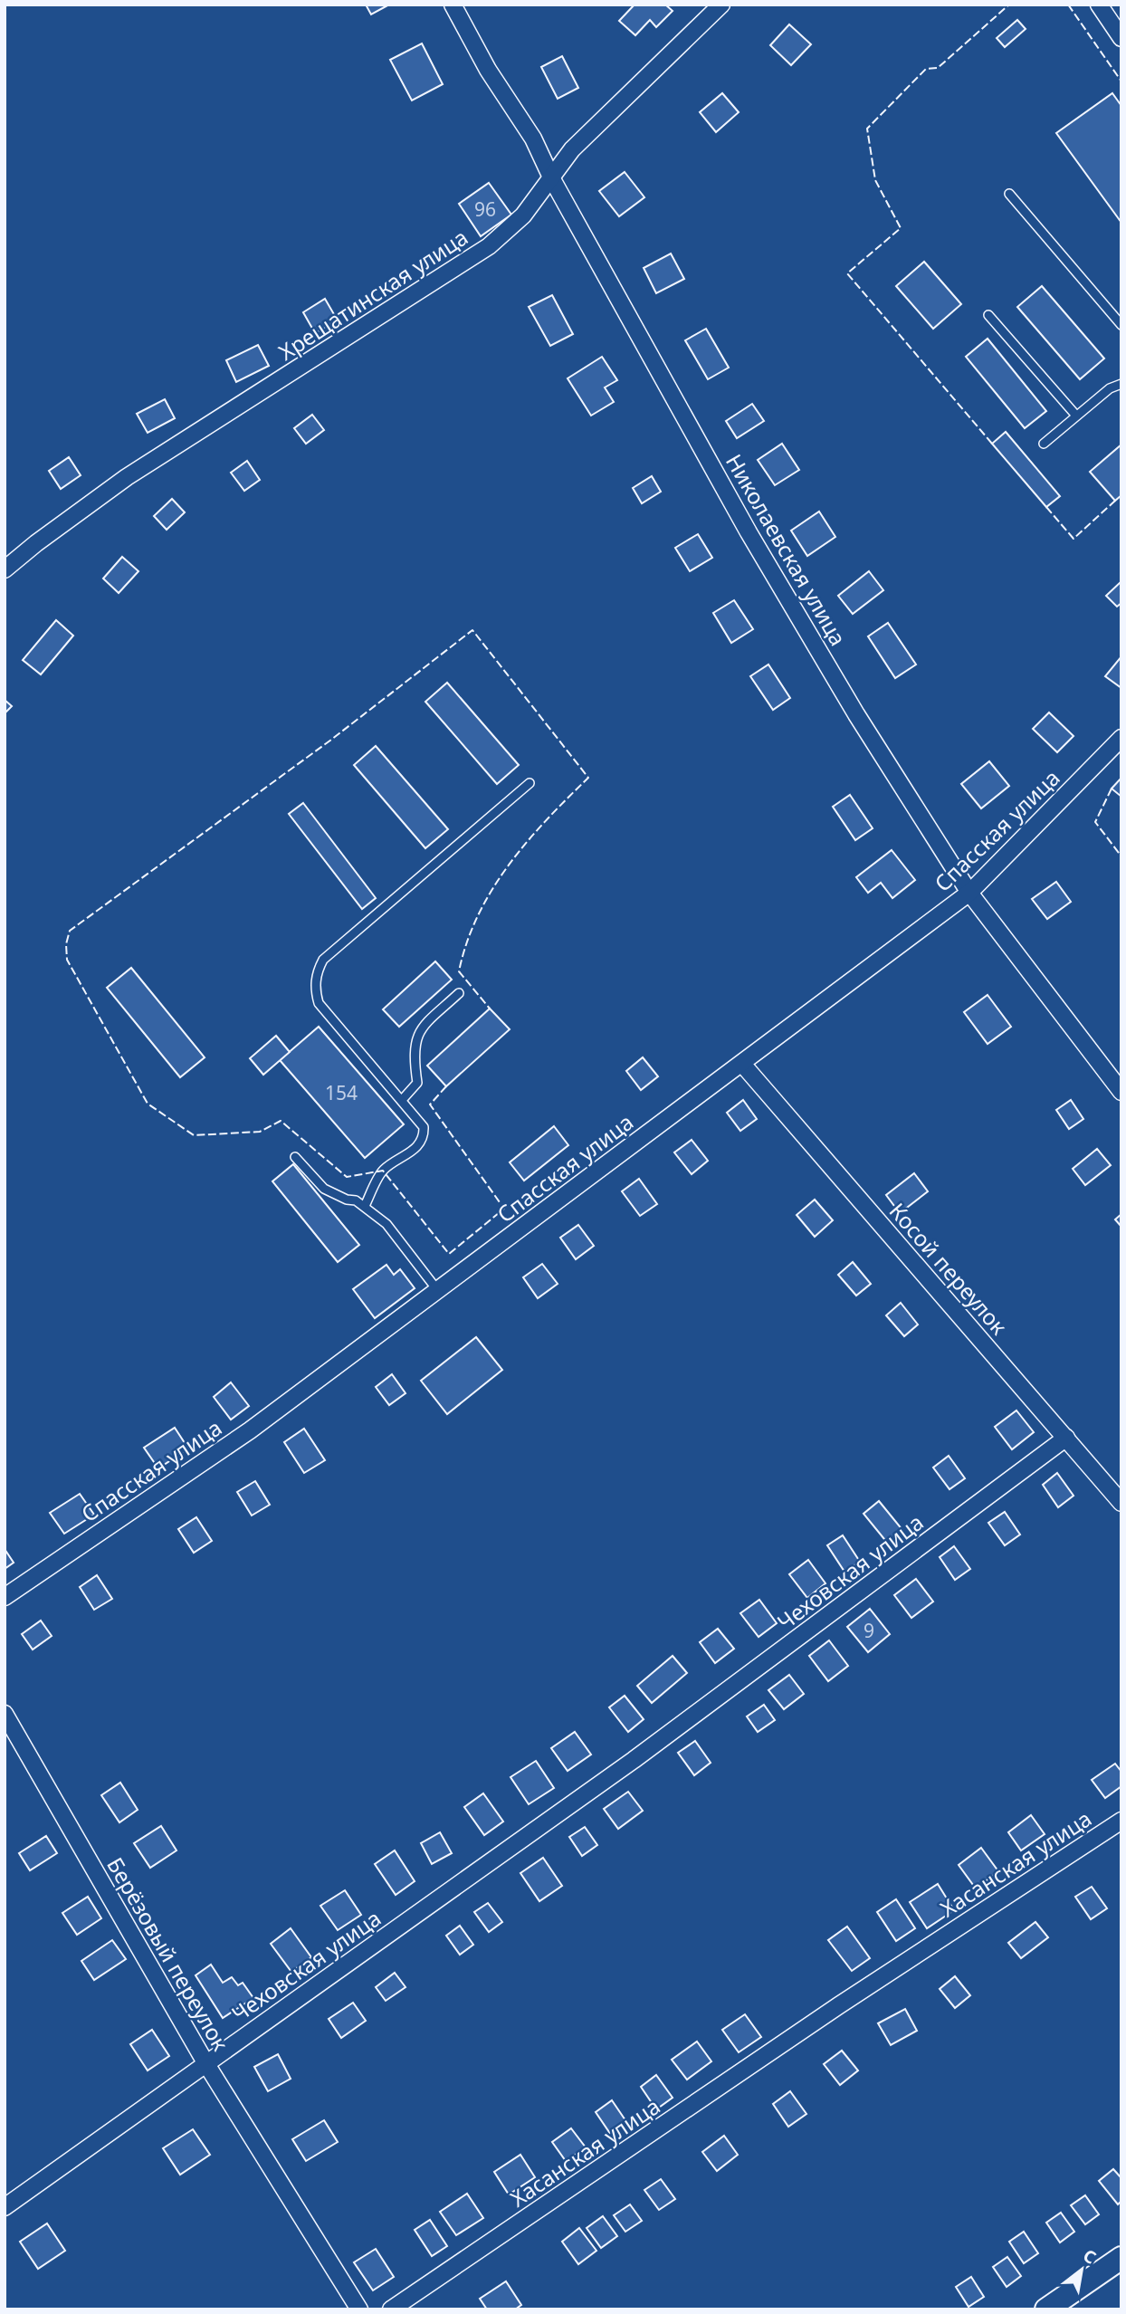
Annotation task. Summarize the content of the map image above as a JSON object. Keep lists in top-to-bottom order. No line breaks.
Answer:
{"streets":{"street":["Хрещатинская улица","Николаевская улица","Спасская улица","Косой переулок","Чеховская улица","Хасанская улица","Берёзовый переулок"]},"crossings":[["Хрещатинская улица","Николаевская улица"],["Николаевская улица","Спасская улица"],["Спасская улица","Косой переулок"],["Косой переулок","Чеховская улица"],["Чеховская улица","Берёзовый переулок"]],"house_numbers":["96","154","9"],"north":"top right"}
